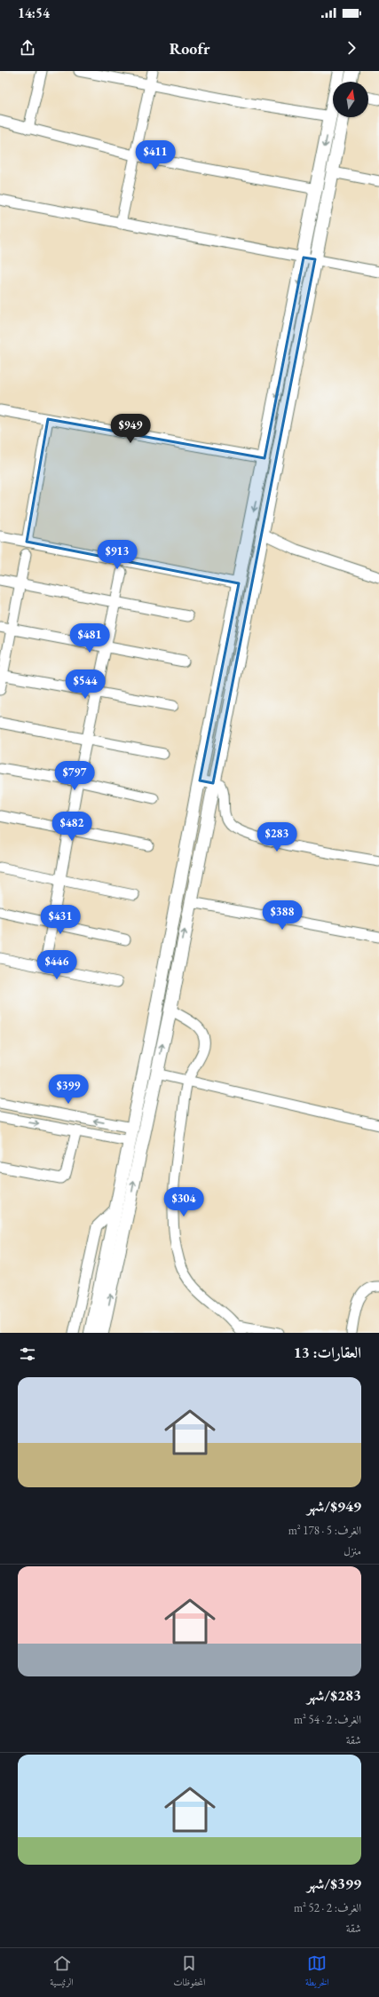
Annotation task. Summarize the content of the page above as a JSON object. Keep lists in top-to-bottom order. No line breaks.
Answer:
{"north":"top","page":{"status":"14:54","header":"Roofr","price":["$411","$949","$913","$481","$544","$797","$482","$283","$388","$431","$446","$399","$304"],"heading":"العقارات: 13","list":[{"name":"$949/شهر","note":"الغرف: 5 · 178 m² · منزل"},{"name":"$283/شهر","note":"الغرف: 2 · 54 m² · شقة"},{"name":"$399/شهر","note":"الغرف: 2 · 52 m² · شقة"}],"tabs":["الخريطة","المحفوظات","الرئيسية"]}}
